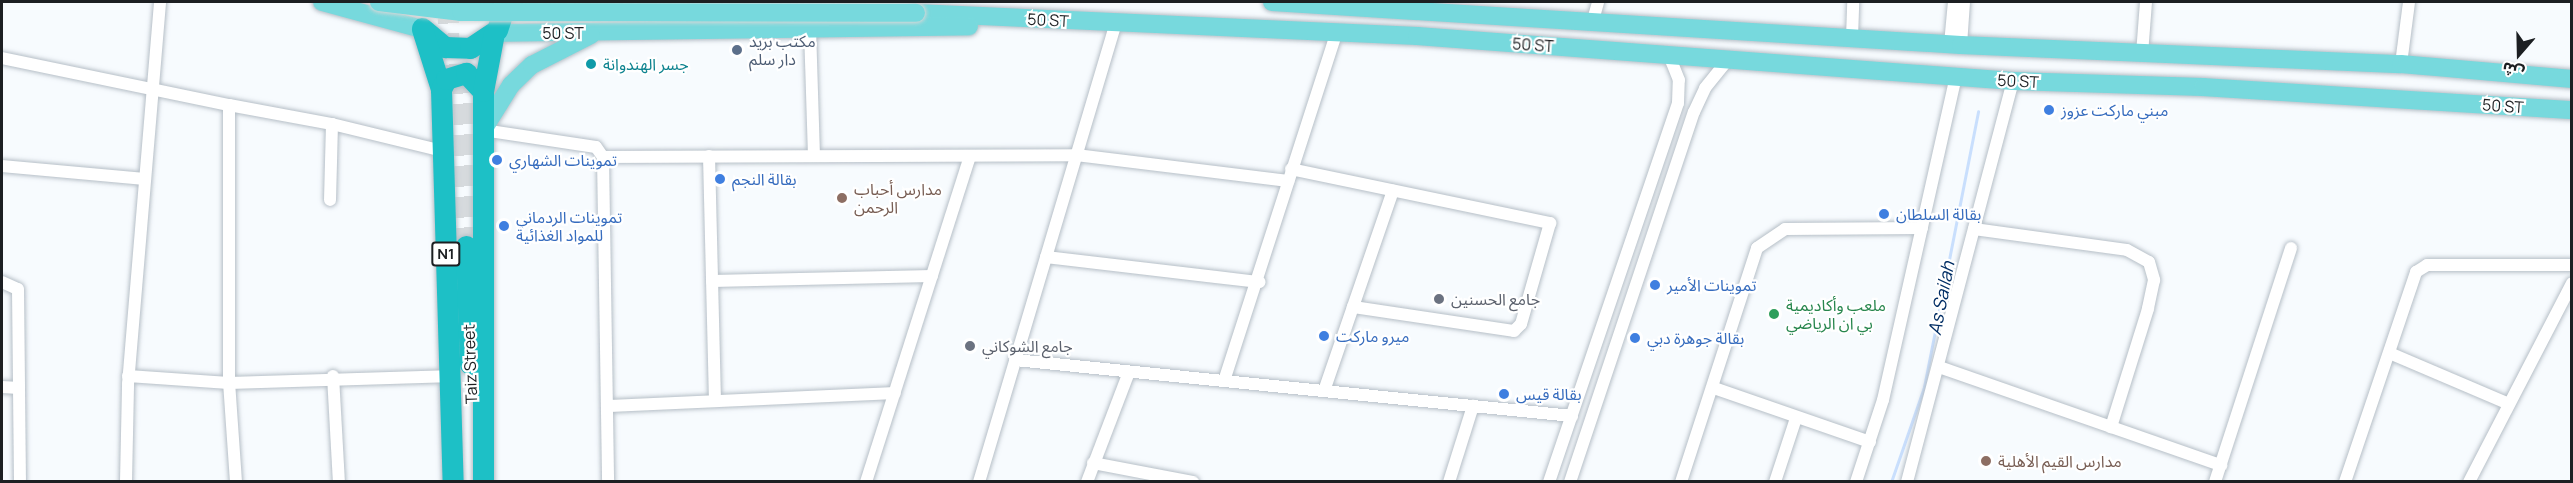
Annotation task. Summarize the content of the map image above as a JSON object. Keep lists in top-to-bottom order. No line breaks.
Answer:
{"streets":{"highway":["N1","Taiz Street"],"main road":["50 ST"]},"crossings":[["50 ST","N1"]],"water":["As Sailah"],"places":["مكتب بريد دار سلم","جسر الهندوانة","مبني ماركت عزوز","تموينات الشهاري","بقالة النجم","مدارس أحباب الرحمن","بقالة السلطان","تموينات الردماني للمواد الغذائية","تموينات الأمير","جامع الحسنين","ملعب وأكاديمية بي ان الرياضي","ميرو ماركت","بقالة جوهرة دبي","جامع الشوكاني","بقالة قيس","مدارس القيم الأهلية"],"north":"bottom"}
